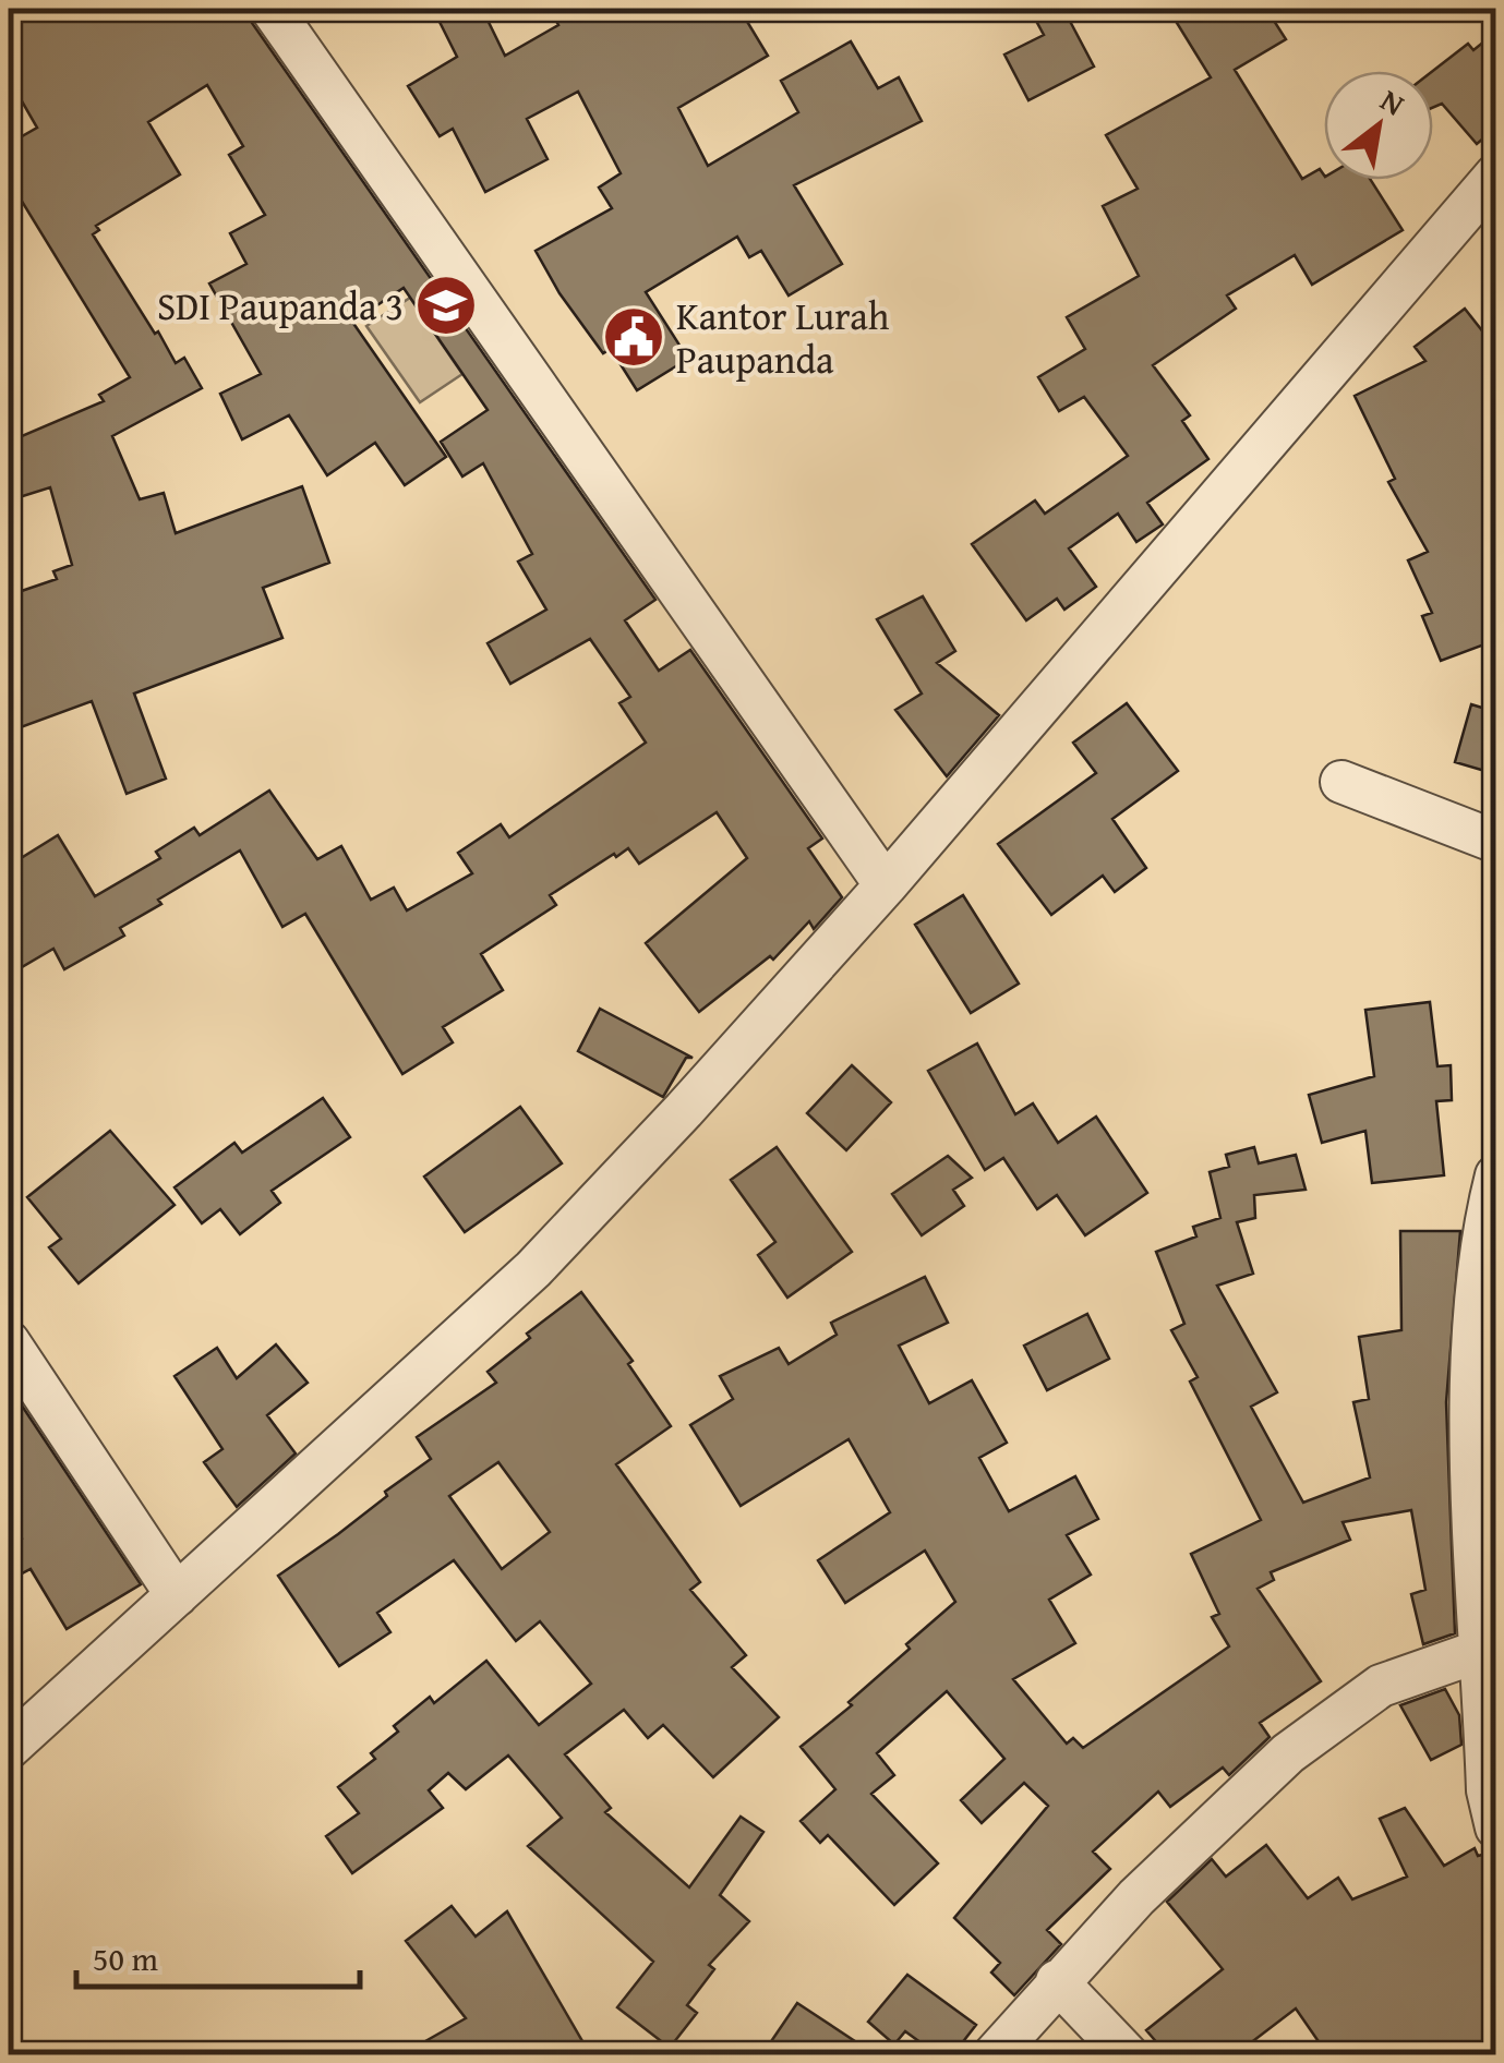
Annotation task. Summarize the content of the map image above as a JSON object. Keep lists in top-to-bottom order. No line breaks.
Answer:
{"places":{"school or university":["SDI Paupanda 3"],"public building":["Kantor Lurah Paupanda"]},"scale_bar":"50 m","north":"top right"}
